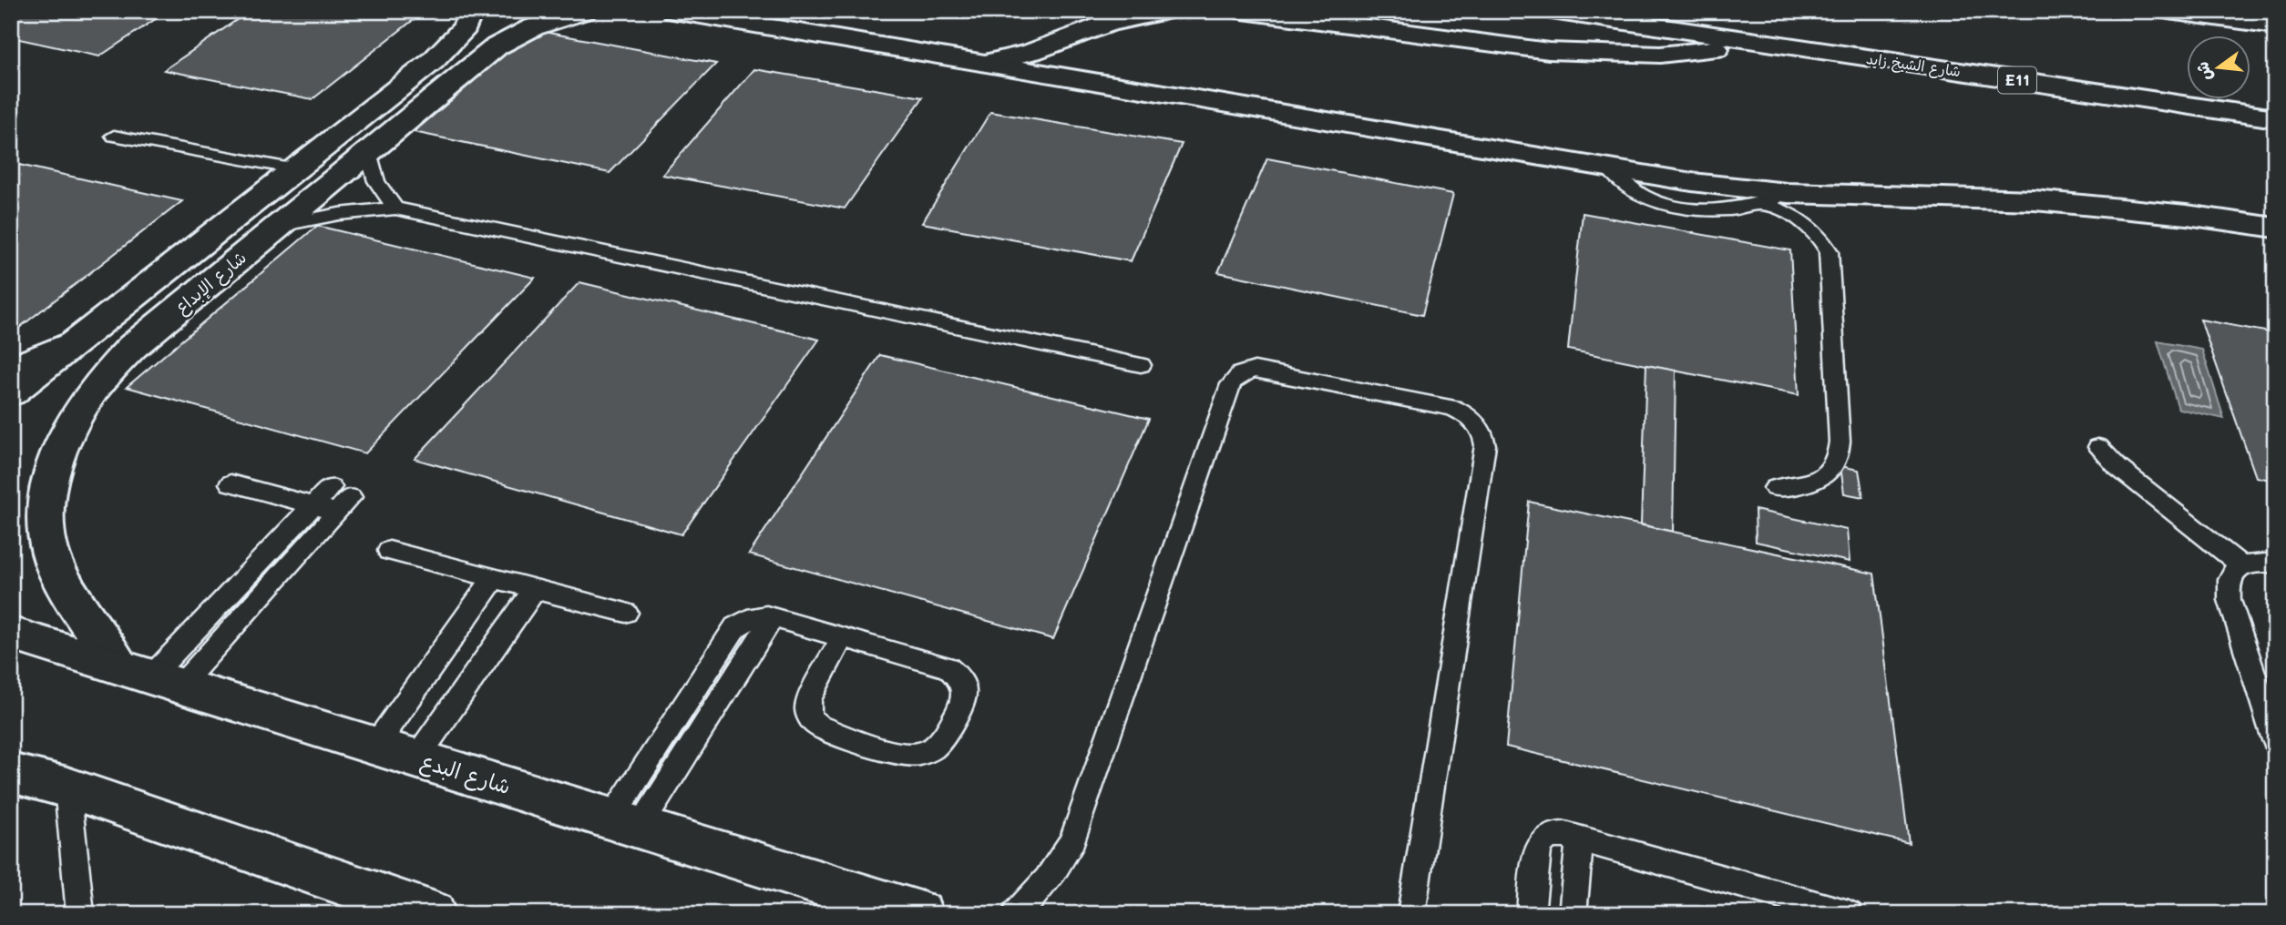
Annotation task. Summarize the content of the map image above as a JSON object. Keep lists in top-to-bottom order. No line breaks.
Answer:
{"streets":{"main road":["شارع الشيخ زايد","E11","شارع الإبداع","شارع البدع"]},"crossings":[["شارع الإبداع","شارع البدع"]],"north":"left"}
